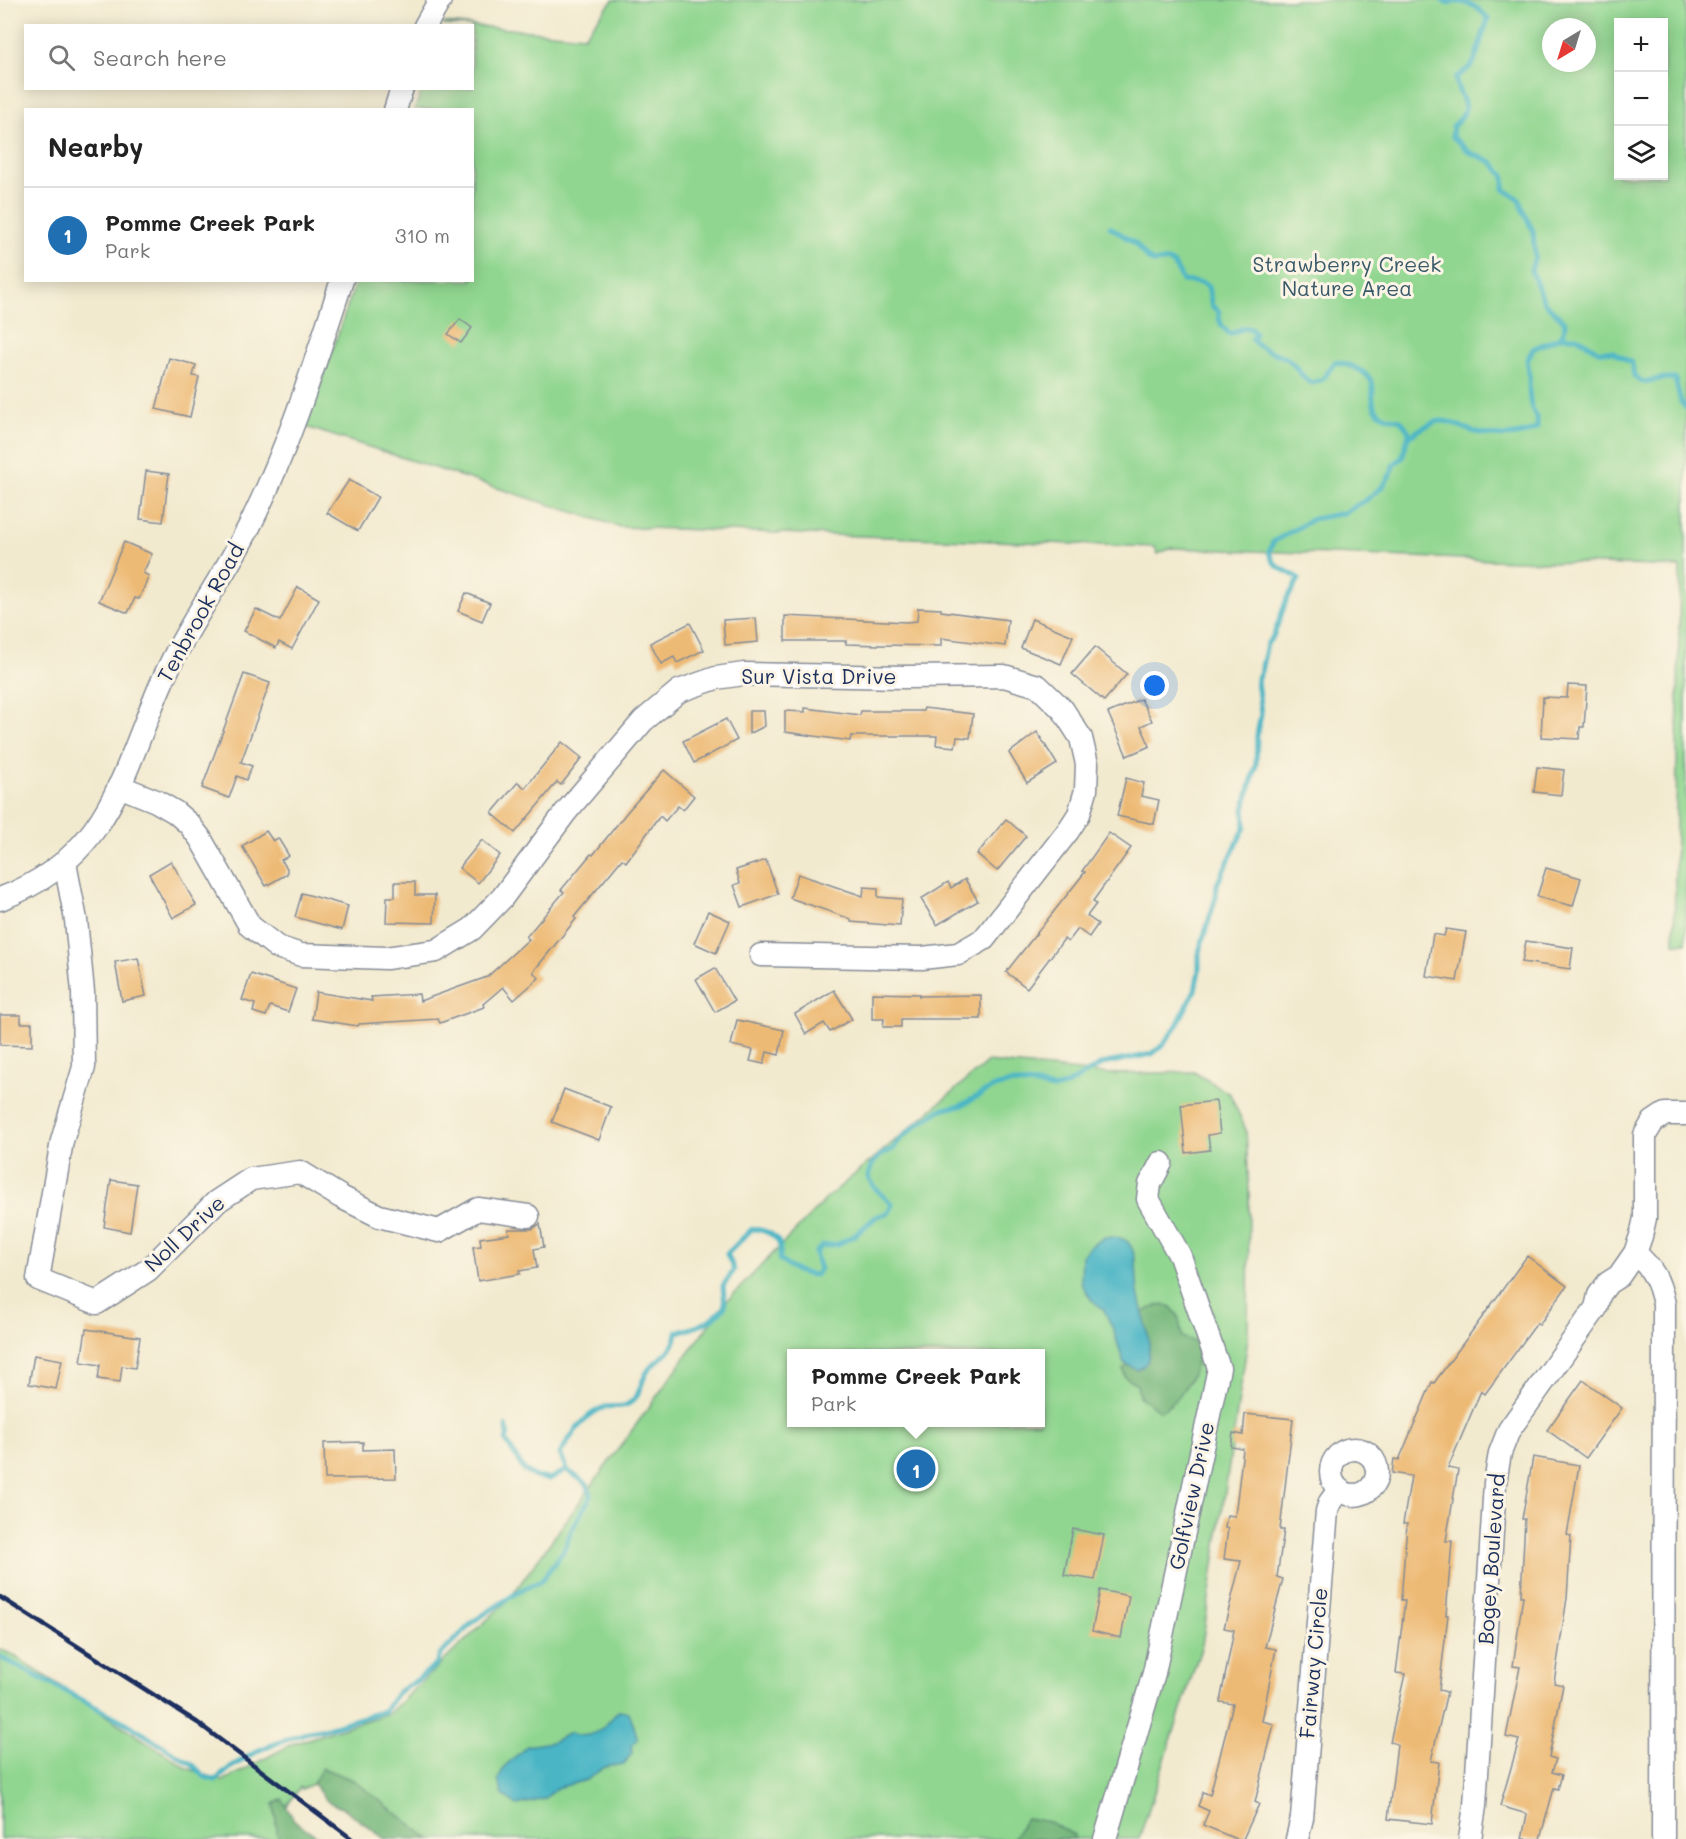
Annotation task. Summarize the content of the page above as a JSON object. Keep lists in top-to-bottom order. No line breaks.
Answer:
{"streets":{"street":["Tenbrook Road","Sur Vista Drive","Noll Drive","Golfview Drive","Bogey Boulevard","Fairway Circle"]},"crossings":[["Tenbrook Road","Sur Vista Drive"],["Tenbrook Road","Noll Drive"]],"parks":["Strawberry Creek Nature Area"],"north":"bottom left","page":{"map_buttons":["+","−"],"search":"Search here","heading":"Nearby","list":[{"mark":"1","name":"Pomme Creek Park","note":"Park","value":"310 m"}],"popup":["Pomme Creek Park","Park"],"pins":"1"}}
